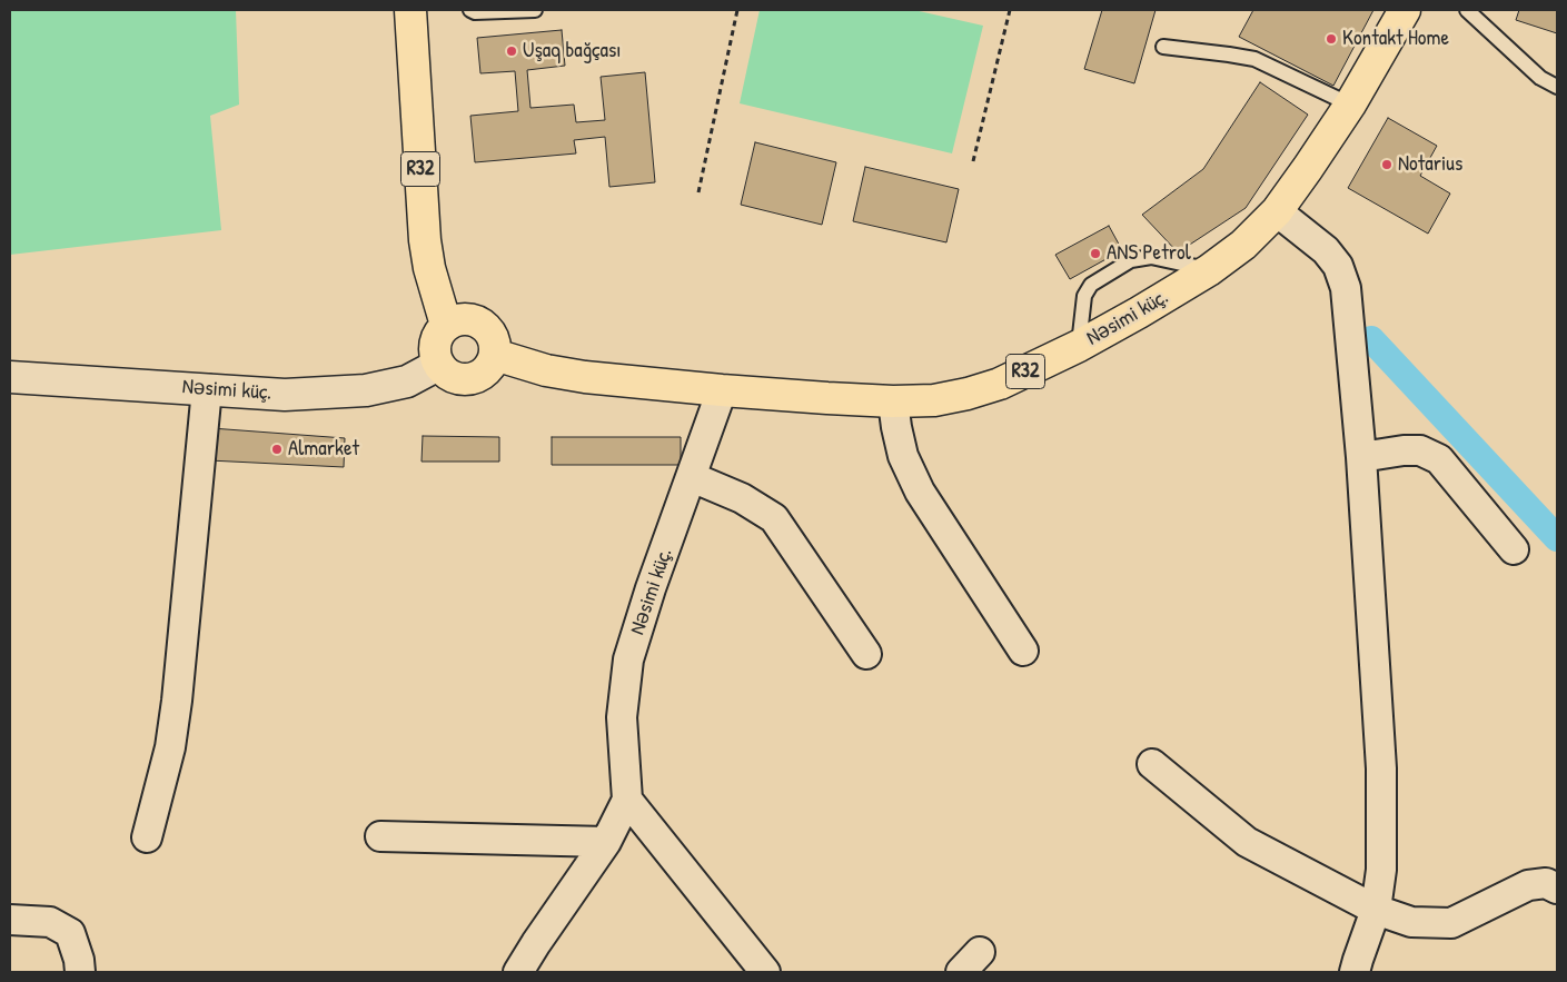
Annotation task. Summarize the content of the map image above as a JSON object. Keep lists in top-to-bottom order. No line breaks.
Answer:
{"streets":{"main road":["R32","Nəsimi küç."]},"crossings":[["R32","Nəsimi küç."]],"places":["Kontakt Home","Uşaq bağçası","Notarius","ANS Petrol","Almarket"]}
